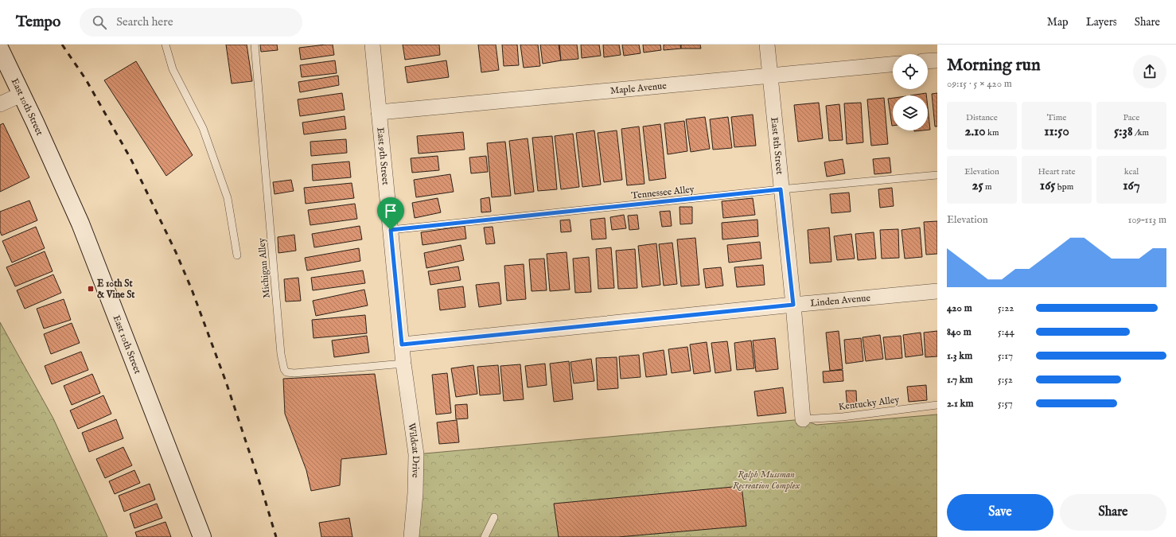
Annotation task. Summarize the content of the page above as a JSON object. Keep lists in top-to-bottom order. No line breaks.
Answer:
{"streets":{"main road":["East 10th Street"],"street":["Maple Avenue","East 8th Street","East 9th Street","Linden Avenue","Wildcat Drive"],"lane":["Tennessee Alley","Michigan Alley","Kentucky Alley"]},"crossings":[["Maple Avenue","East 8th Street"],["Maple Avenue","East 9th Street"],["East 8th Street","Tennessee Alley"],["East 8th Street","Linden Avenue"],["East 8th Street","Kentucky Alley"],["East 9th Street","Tennessee Alley"],["East 9th Street","Michigan Alley"],["East 9th Street","Linden Avenue"],["East 9th Street","Wildcat Drive"],["Michigan Alley","Wildcat Drive"]],"parks":["Ralph Mussman Recreation Complex"],"places":{"transit":["E 10th St & Vine St"]},"page":{"header":"Tempo","search":"Search here","nav":["Map","Layers","Share"],"heading":["Morning run","09:15 · 5 × 420 m"],"stats":[["Distance","2.10 km"],["Time","11:50"],["Pace","5:38 /km"],["Elevation","25 m"],["Heart rate","165 bpm"],["kcal","167"]],"chart":["Elevation","109–113 m"],"list":[{"name":"420 m","note":"5:22"},{"name":"840 m","note":"5:44"},{"name":"1.3 km","note":"5:17"},{"name":"1.7 km","note":"5:52"},{"name":"2.1 km","note":"5:57"}],"buttons":["Save","Share"]}}
